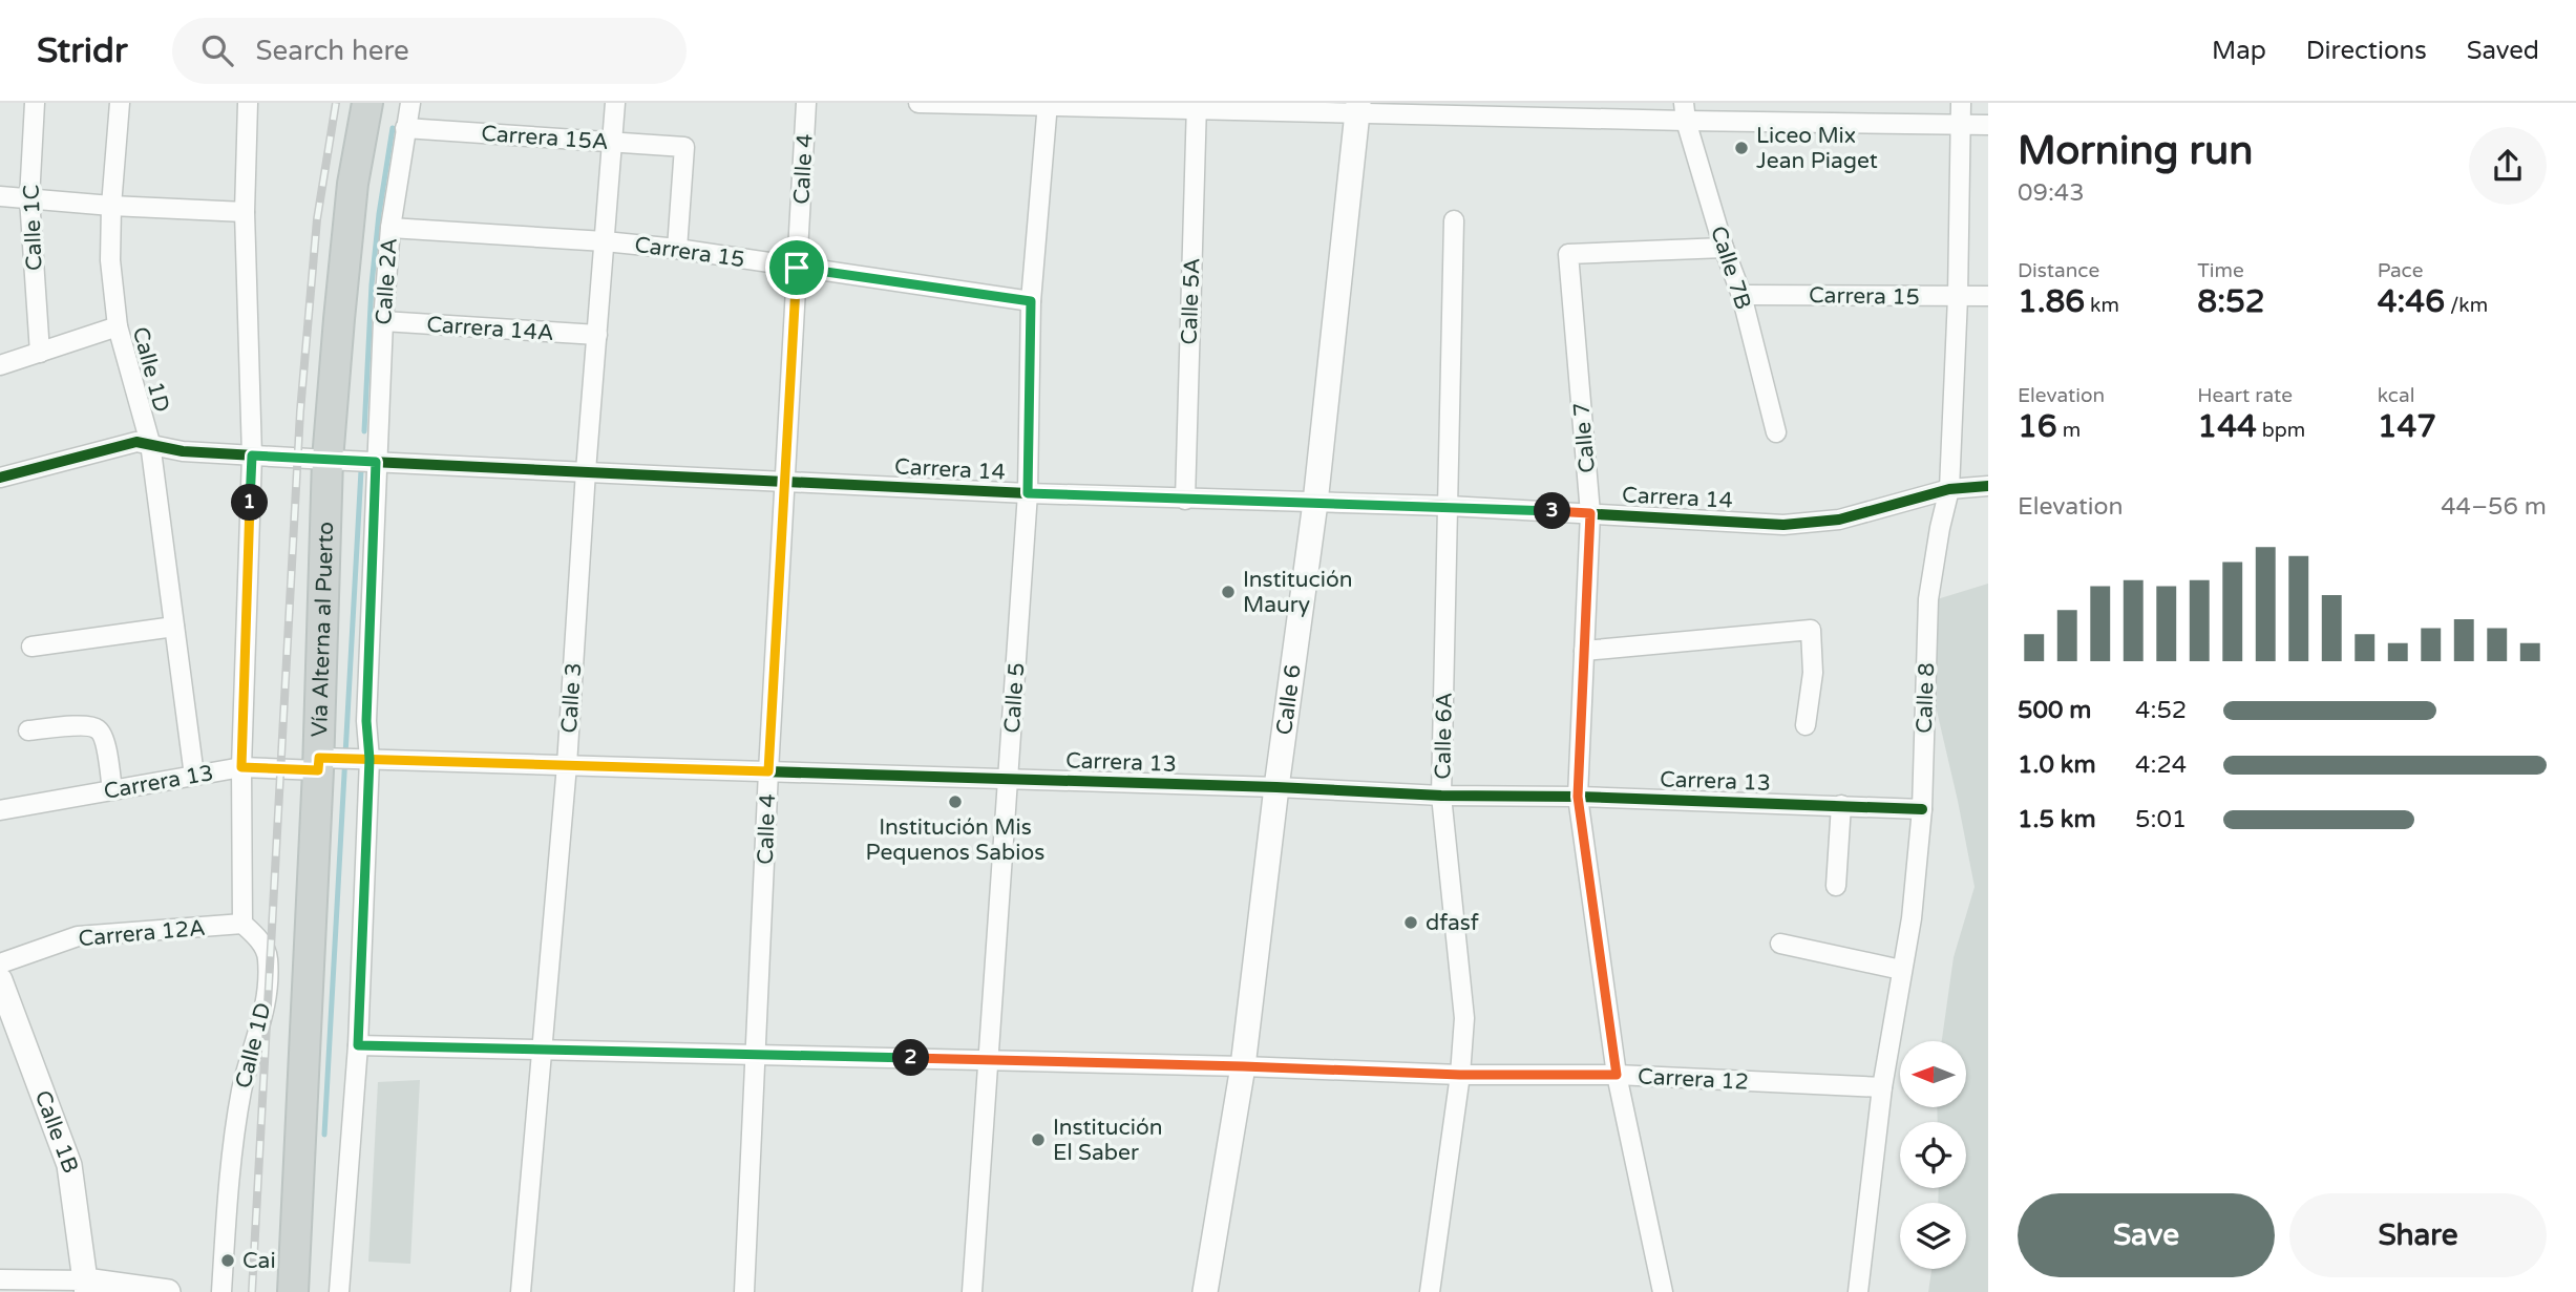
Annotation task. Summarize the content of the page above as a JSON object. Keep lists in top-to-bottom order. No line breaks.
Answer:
{"streets":{"main road":["Vía Alterna al Puerto"],"street":["Carrera 15A","Calle 4","Calle 1C","Carrera 15","Calle 7B","Calle 2A","Calle 5A","Carrera 14A","Calle 1D","Calle 7","Carrera 14","Calle 3","Calle 5","Calle 6","Calle 8","Calle 6A","Carrera 13","Carrera 12A","Carrera 12","Calle 1B"]},"crossings":[["Carrera 15A","Carrera 15"],["Carrera 15A","Calle 2A"],["Carrera 15A","Calle 3"],["Calle 4","Carrera 15"],["Calle 4","Carrera 14"],["Calle 4","Carrera 13"],["Calle 4","Carrera 12"],["Carrera 15","Calle 7B"],["Carrera 15","Calle 2A"],["Carrera 15","Calle 3"],["Carrera 15","Calle 5"],["Carrera 15","Calle 8"],["Calle 7B","Calle 7"],["Calle 2A","Carrera 14A"],["Calle 2A","Carrera 14"],["Calle 2A","Vía Alterna al Puerto"],["Calle 2A","Carrera 13"],["Calle 2A","Carrera 12"],["Calle 5A","Carrera 14"],["Carrera 14A","Calle 3"],["Calle 1D","Carrera 14"],["Calle 1D","Carrera 13"],["Calle 1D","Carrera 12A"],["Calle 7","Carrera 14"],["Calle 7","Carrera 13"],["Calle 7","Carrera 12"],["Carrera 14","Vía Alterna al Puerto"],["Carrera 14","Calle 3"],["Carrera 14","Calle 5"],["Carrera 14","Calle 6"],["Carrera 14","Calle 8"],["Carrera 14","Calle 6A"],["Vía Alterna al Puerto","Carrera 13"],["Calle 3","Carrera 13"],["Calle 3","Carrera 12"],["Calle 5","Carrera 13"],["Calle 5","Carrera 12"],["Calle 6","Carrera 13"],["Calle 6","Carrera 12"],["Calle 8","Carrera 13"],["Calle 8","Carrera 12"],["Calle 6A","Carrera 13"],["Calle 6A","Carrera 12"]],"places":["Liceo Mix Jean Piaget","Institución Maury","Institución Mis Pequenos Sabios","dfasf","Institución El Saber","Cai"],"north":"left","page":{"header":"Stridr","search":"Search here","nav":["Map","Directions","Saved"],"heading":["Morning run","09:43"],"stats":[["Distance","1.86 km"],["Time","8:52"],["Pace","4:46 /km"],["Elevation","16 m"],["Heart rate","144 bpm"],["kcal","147"]],"chart":["Elevation","44–56 m"],"pins":["1","3","2"],"list":[{"name":"500 m","note":"4:52"},{"name":"1.0 km","note":"4:24"},{"name":"1.5 km","note":"5:01"}],"buttons":["Save","Share"]}}
